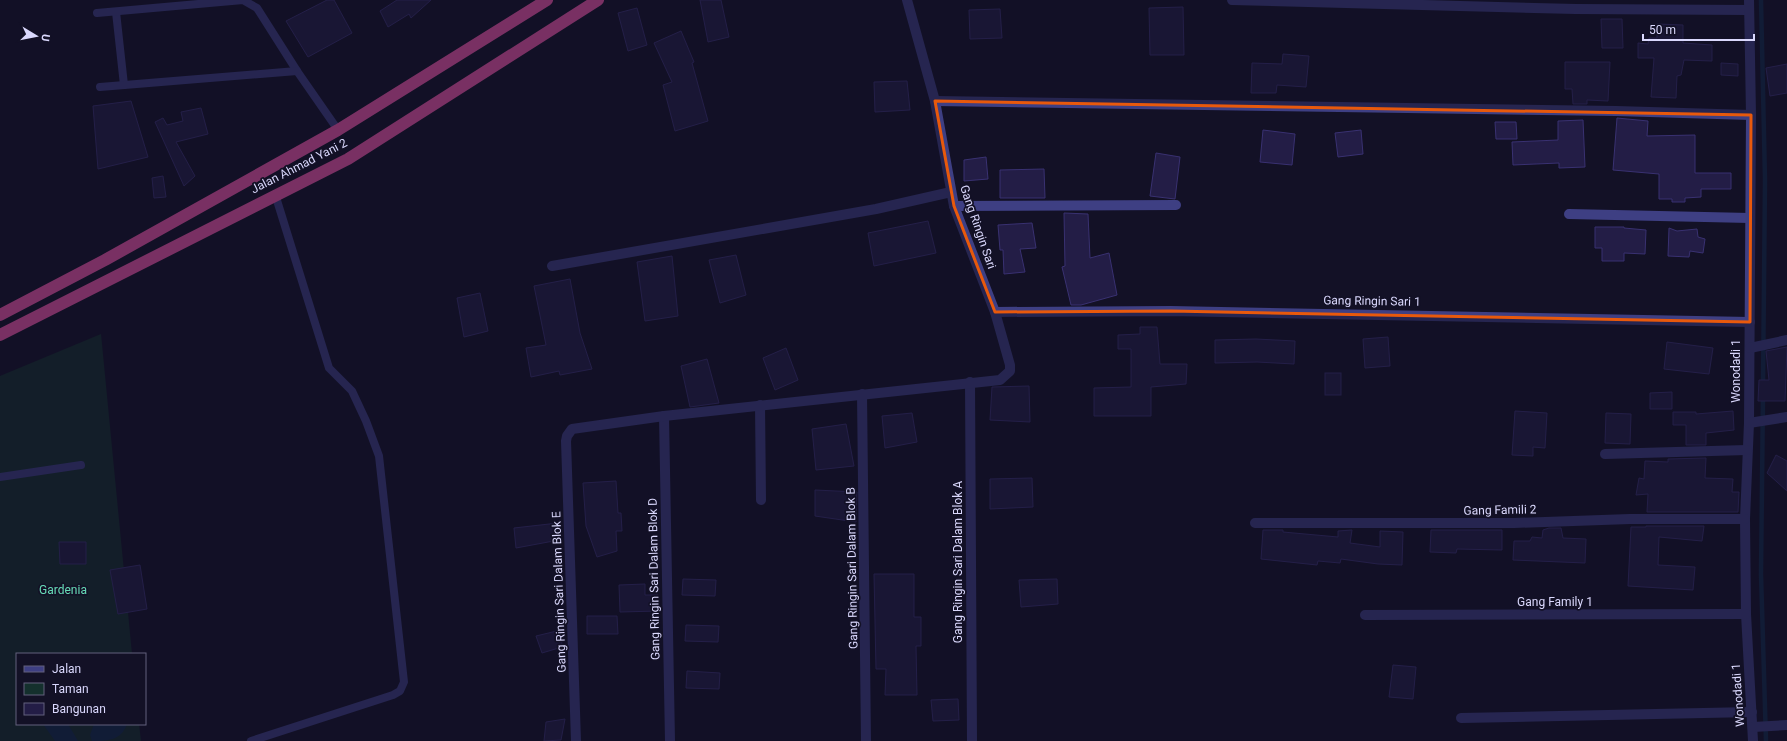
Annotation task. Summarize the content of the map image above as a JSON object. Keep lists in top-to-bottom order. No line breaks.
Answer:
{"streets":{"highway":["Jalan Ahmad Yani 2"],"street":["Gang Ringin Sari","Gang Ringin Sari 1","Wonodadi 1","Gang Famili 2","Gang Ringin Sari Dalam Blok A","Gang Ringin Sari Dalam Blok B","Gang Ringin Sari Dalam Blok D","Gang Ringin Sari Dalam Blok E","Gang Family 1"]},"crossings":[["Gang Ringin Sari","Gang Ringin Sari 1"],["Gang Ringin Sari","Gang Ringin Sari Dalam Blok A"],["Gang Ringin Sari 1","Wonodadi 1"],["Wonodadi 1","Gang Famili 2"],["Wonodadi 1","Gang Family 1"],["Gang Ringin Sari Dalam Blok D","Gang Ringin Sari Dalam Blok E"]],"parks":["Gardenia"],"legend":["Jalan","Taman","Bangunan"],"scale_bar":"50 m","north":"right"}
